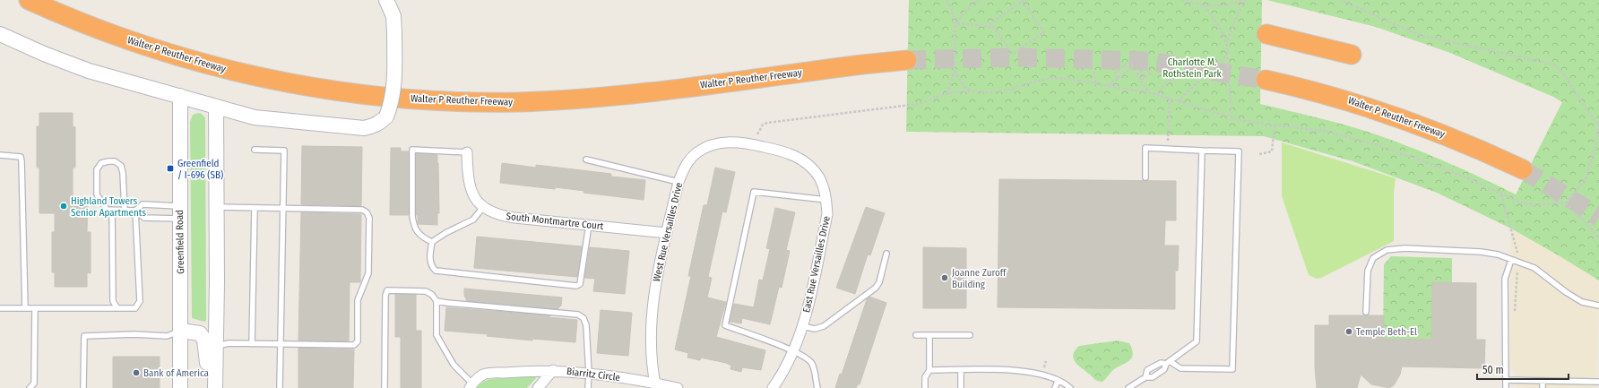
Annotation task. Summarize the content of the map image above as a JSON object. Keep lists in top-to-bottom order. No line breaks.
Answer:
{"streets":{"highway":["Walter P Reuther Freeway"],"main road":["Greenfield Road"],"street":["South Montmartre Court","West Rue Versailles Drive","East Rue Versailles Drive","Biarritz Circle"]},"crossings":[["South Montmartre Court","West Rue Versailles Drive"],["West Rue Versailles Drive","East Rue Versailles Drive"],["West Rue Versailles Drive","Biarritz Circle"]],"parks":["Charlotte M. Rothstein Park"],"places":{"transit":["Greenfield / I-696 (SB)"],"other":["Highland Towers Senior Apartments","Joanne Zuroff Building","Temple Beth-El","Bank of America"]},"scale_bar":"50 m"}
